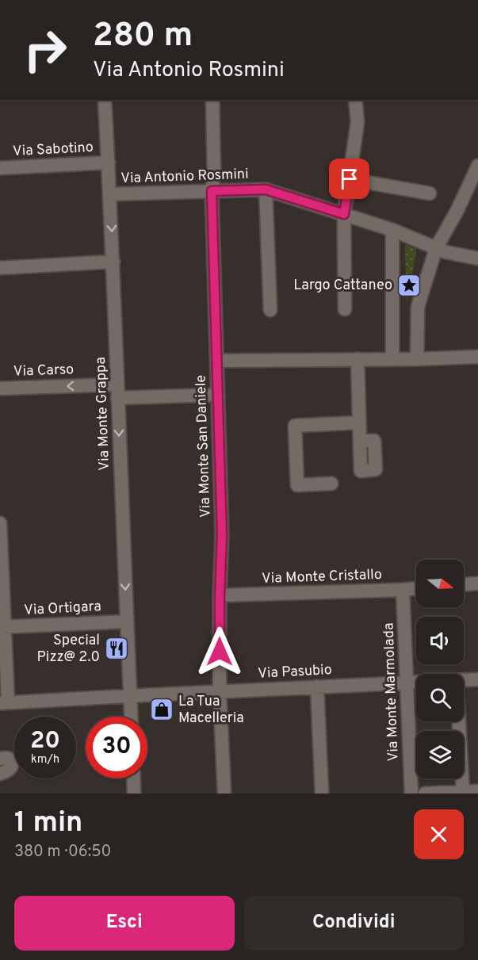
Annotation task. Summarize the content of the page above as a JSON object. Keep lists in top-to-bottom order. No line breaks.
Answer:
{"streets":{"street":["Via Sabotino","Via Antonio Rosmini","Via Carso","Via Monte Grappa","Via Monte San Daniele","Via Monte Cristallo","Via Ortigara","Via Pasubio","Via Monte Marmolada"]},"crossings":[["Via Sabotino","Via Monte Grappa"],["Via Antonio Rosmini","Via Monte Grappa"],["Via Antonio Rosmini","Via Monte San Daniele"],["Via Carso","Via Monte Grappa"],["Via Carso","Via Monte San Daniele"],["Via Monte Grappa","Via Ortigara"],["Via Monte Grappa","Via Pasubio"],["Via Monte San Daniele","Via Monte Cristallo"],["Via Monte San Daniele","Via Pasubio"],["Via Monte Cristallo","Via Monte Marmolada"],["Via Pasubio","Via Monte Marmolada"]],"one_way":["Via Carso","Via Monte Grappa"],"places":{"place":["Largo Cattaneo"],"restaurant":["Special Pizz@ 2.0"],"shop":["La Tua Macelleria"]},"north":"right","page":{"turn":["280 m","Via Antonio Rosmini"],"speed":"20 km/h","limit":"30","heading":["1 min","380 m · 06:50"],"buttons":["Esci","Condividi"]}}
